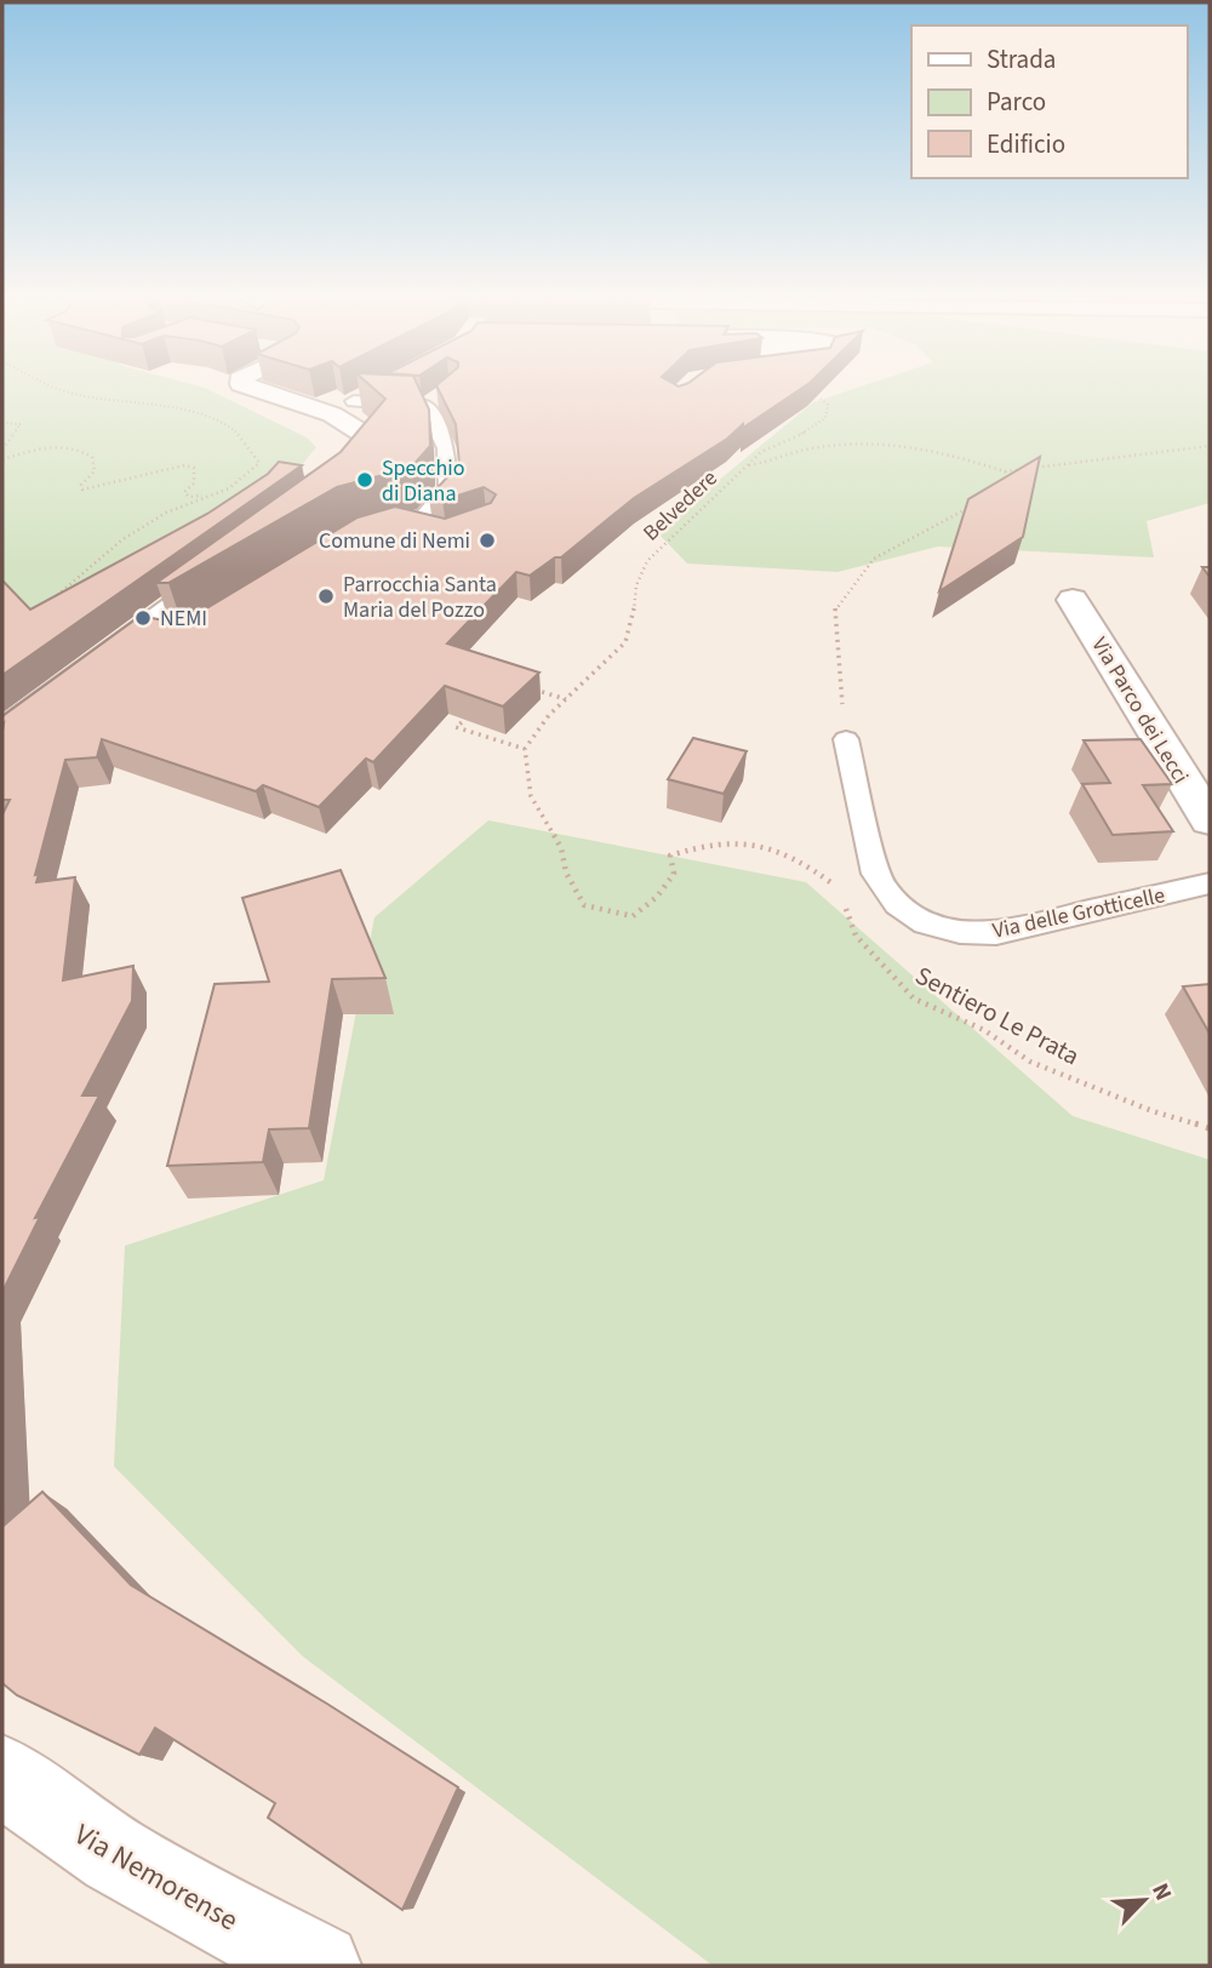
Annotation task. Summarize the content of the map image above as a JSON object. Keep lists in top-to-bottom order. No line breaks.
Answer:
{"streets":{"street":["Via Parco dei Lecci","Via Nemorense"],"lane":["Via delle Grotticelle"],"path":["Belvedere","Sentiero Le Prata"]},"places":["Specchio di Diana","Comune di Nemi","Parrocchia Santa Maria del Pozzo","NEMI"],"legend":["Strada","Parco","Edificio"],"north":"top right"}
